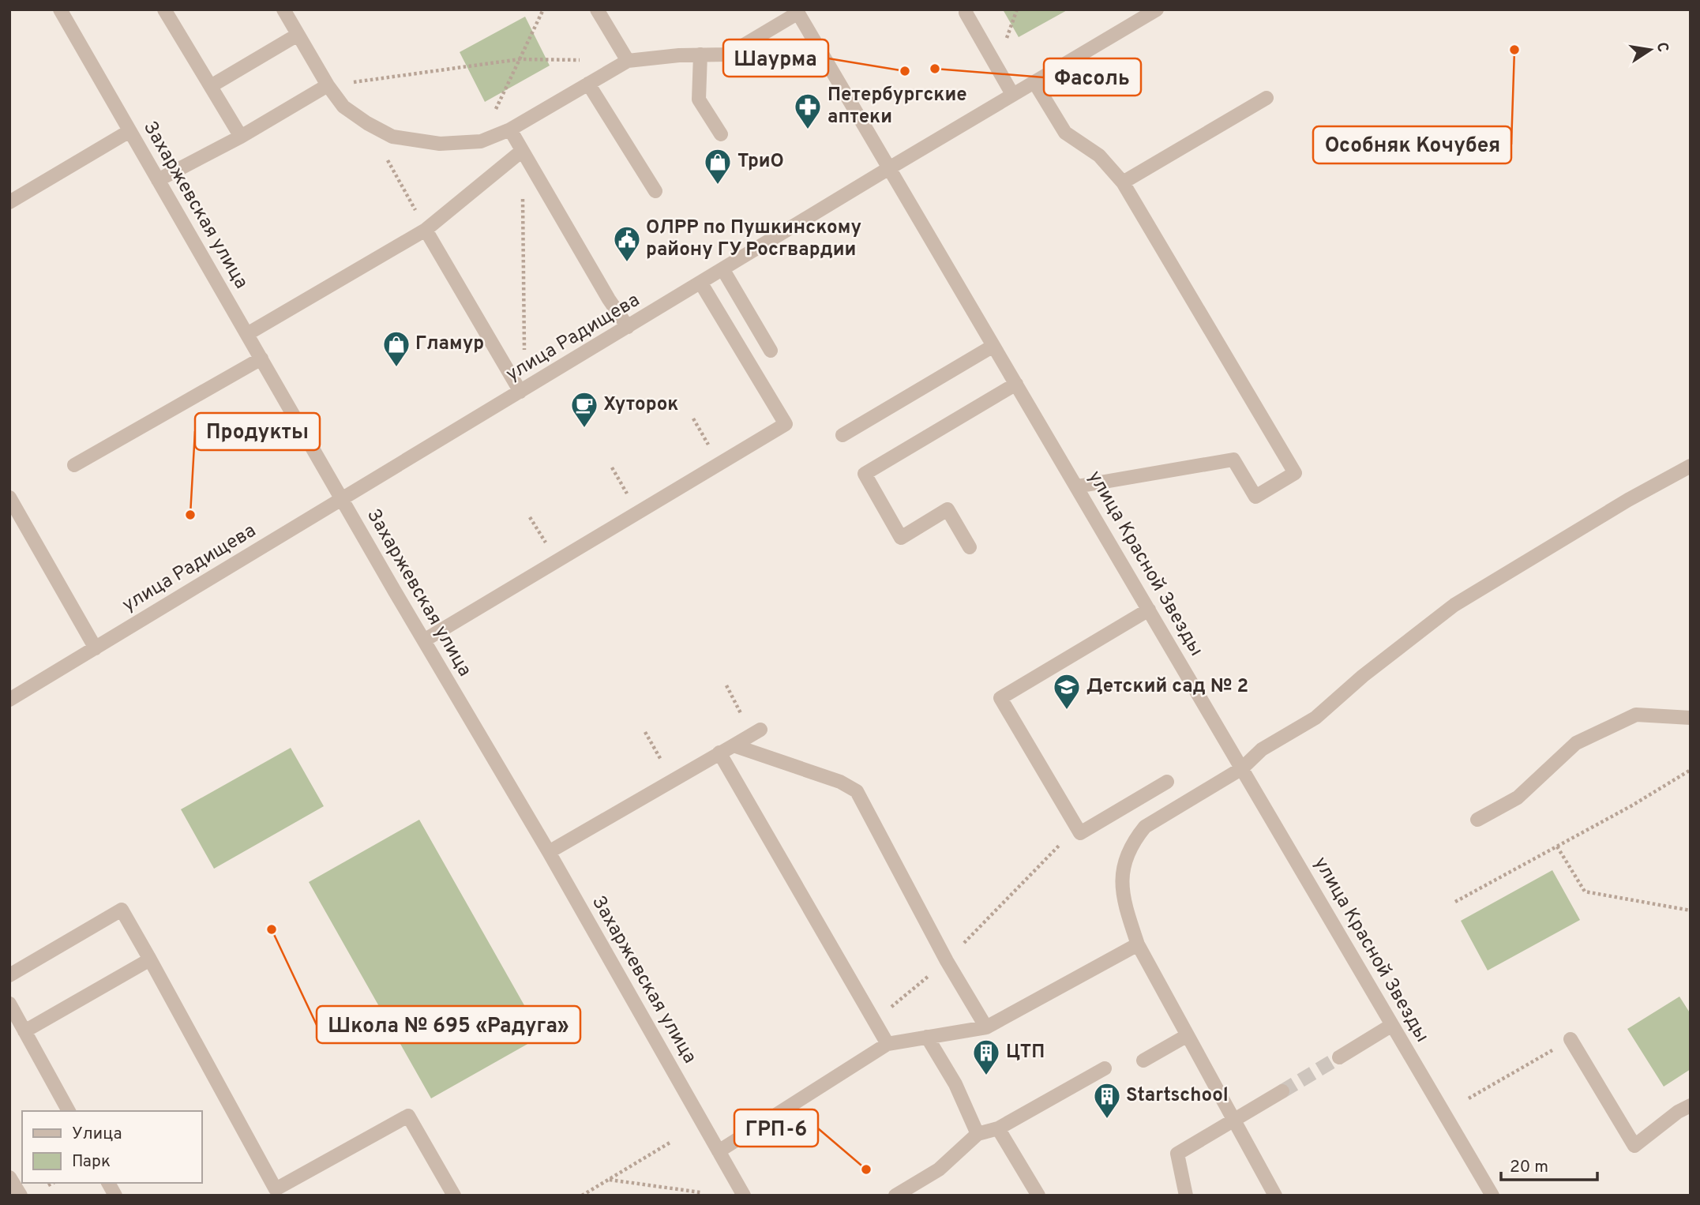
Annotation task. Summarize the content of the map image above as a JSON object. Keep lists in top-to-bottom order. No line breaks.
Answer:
{"streets":{"street":["Захаржевская улица","улица Радищева","улица Красной Звезды"]},"crossings":[["Захаржевская улица","улица Радищева"],["улица Радищева","улица Красной Звезды"]],"places":{"other":["Особняк Кочубея","Фасоль","Шаурма","Продукты","Школа № 695 «Радуга»","ГРП-6"],"pharmacy":["Петербургские аптеки"],"shop":["ТриО","Гламур"],"public building":["ОЛРР по Пушкинскому району ГУ Росгвардии"],"cafe":["Хуторок"],"school or university":["Детский сад № 2"],"building":["ЦТП","Startschool"]},"legend":["Улица","Парк"],"scale_bar":"20 m","north":"right"}
